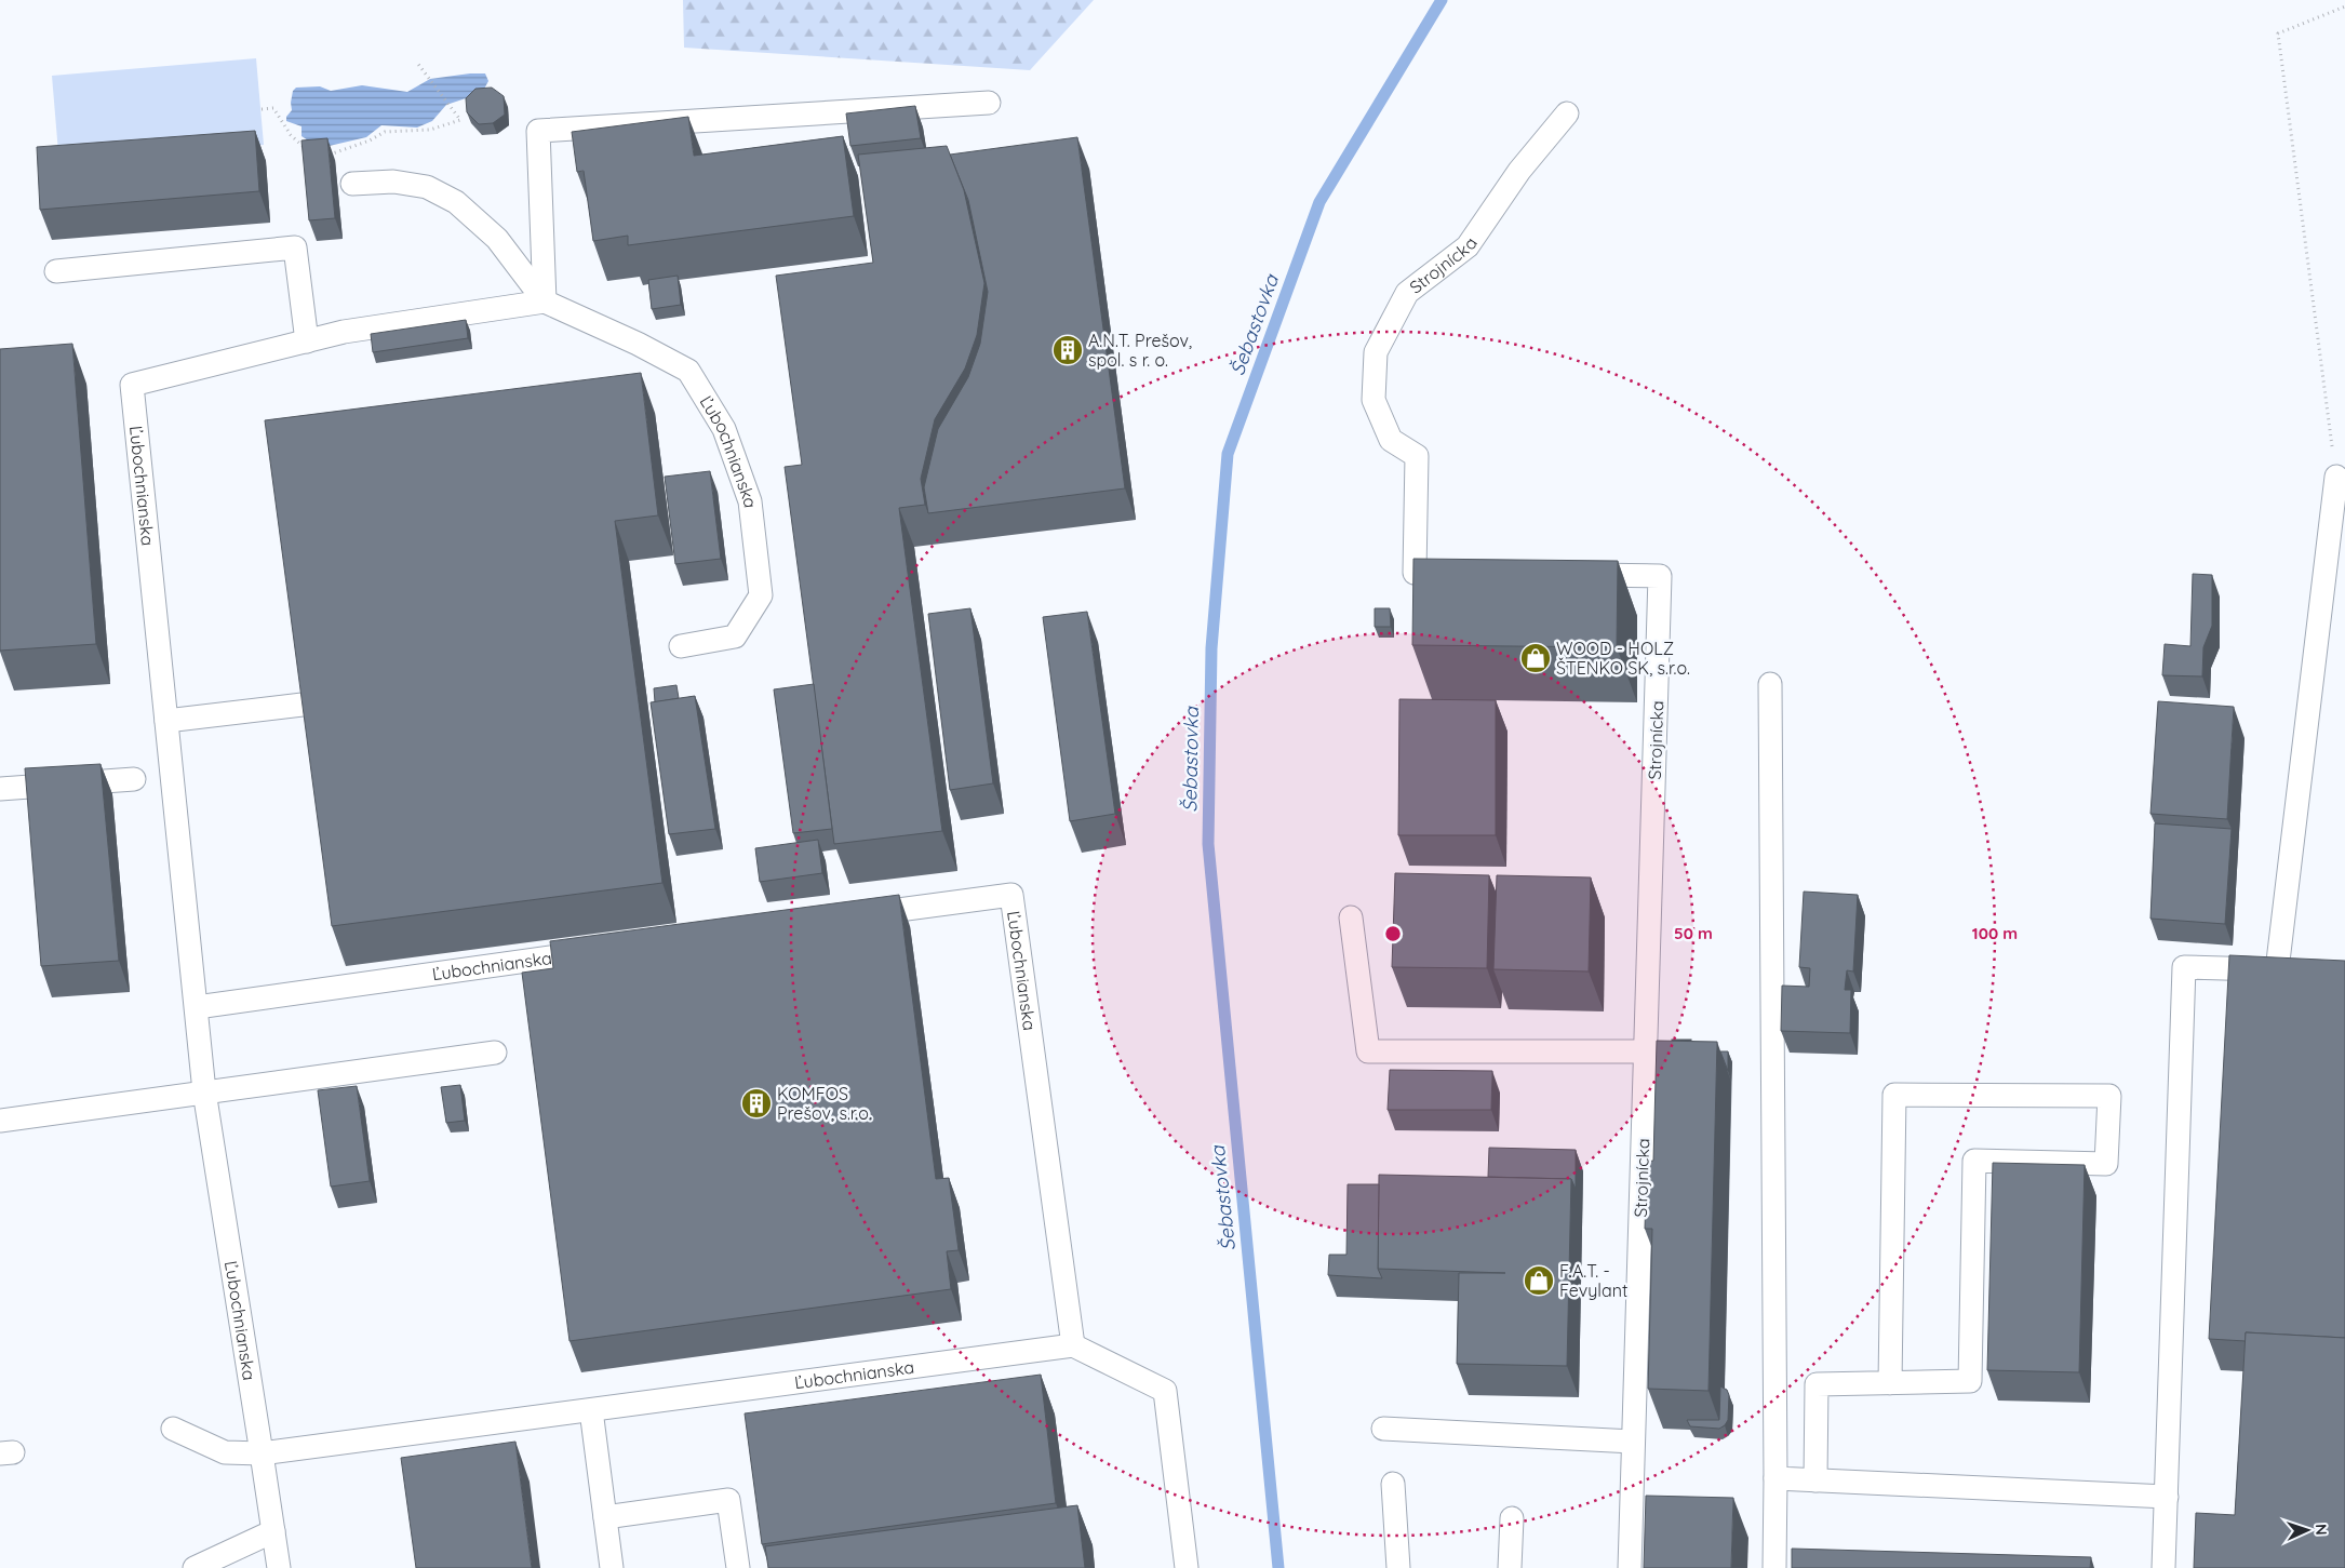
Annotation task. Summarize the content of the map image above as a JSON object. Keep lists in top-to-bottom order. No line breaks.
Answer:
{"streets":{"lane":["Strojnícka","Ľubochnianska"]},"water":["Šebastovka"],"places":{"building":["A.N.T. Prešov, spol. s r. o.","KOMFOS Prešov, s.r.o."],"shop":["WOOD - HOLZ ŠTENKO SK, s.r.o.","F.A.T. - Fevylant"]},"north":"right","rings":["50 m","100 m"]}
